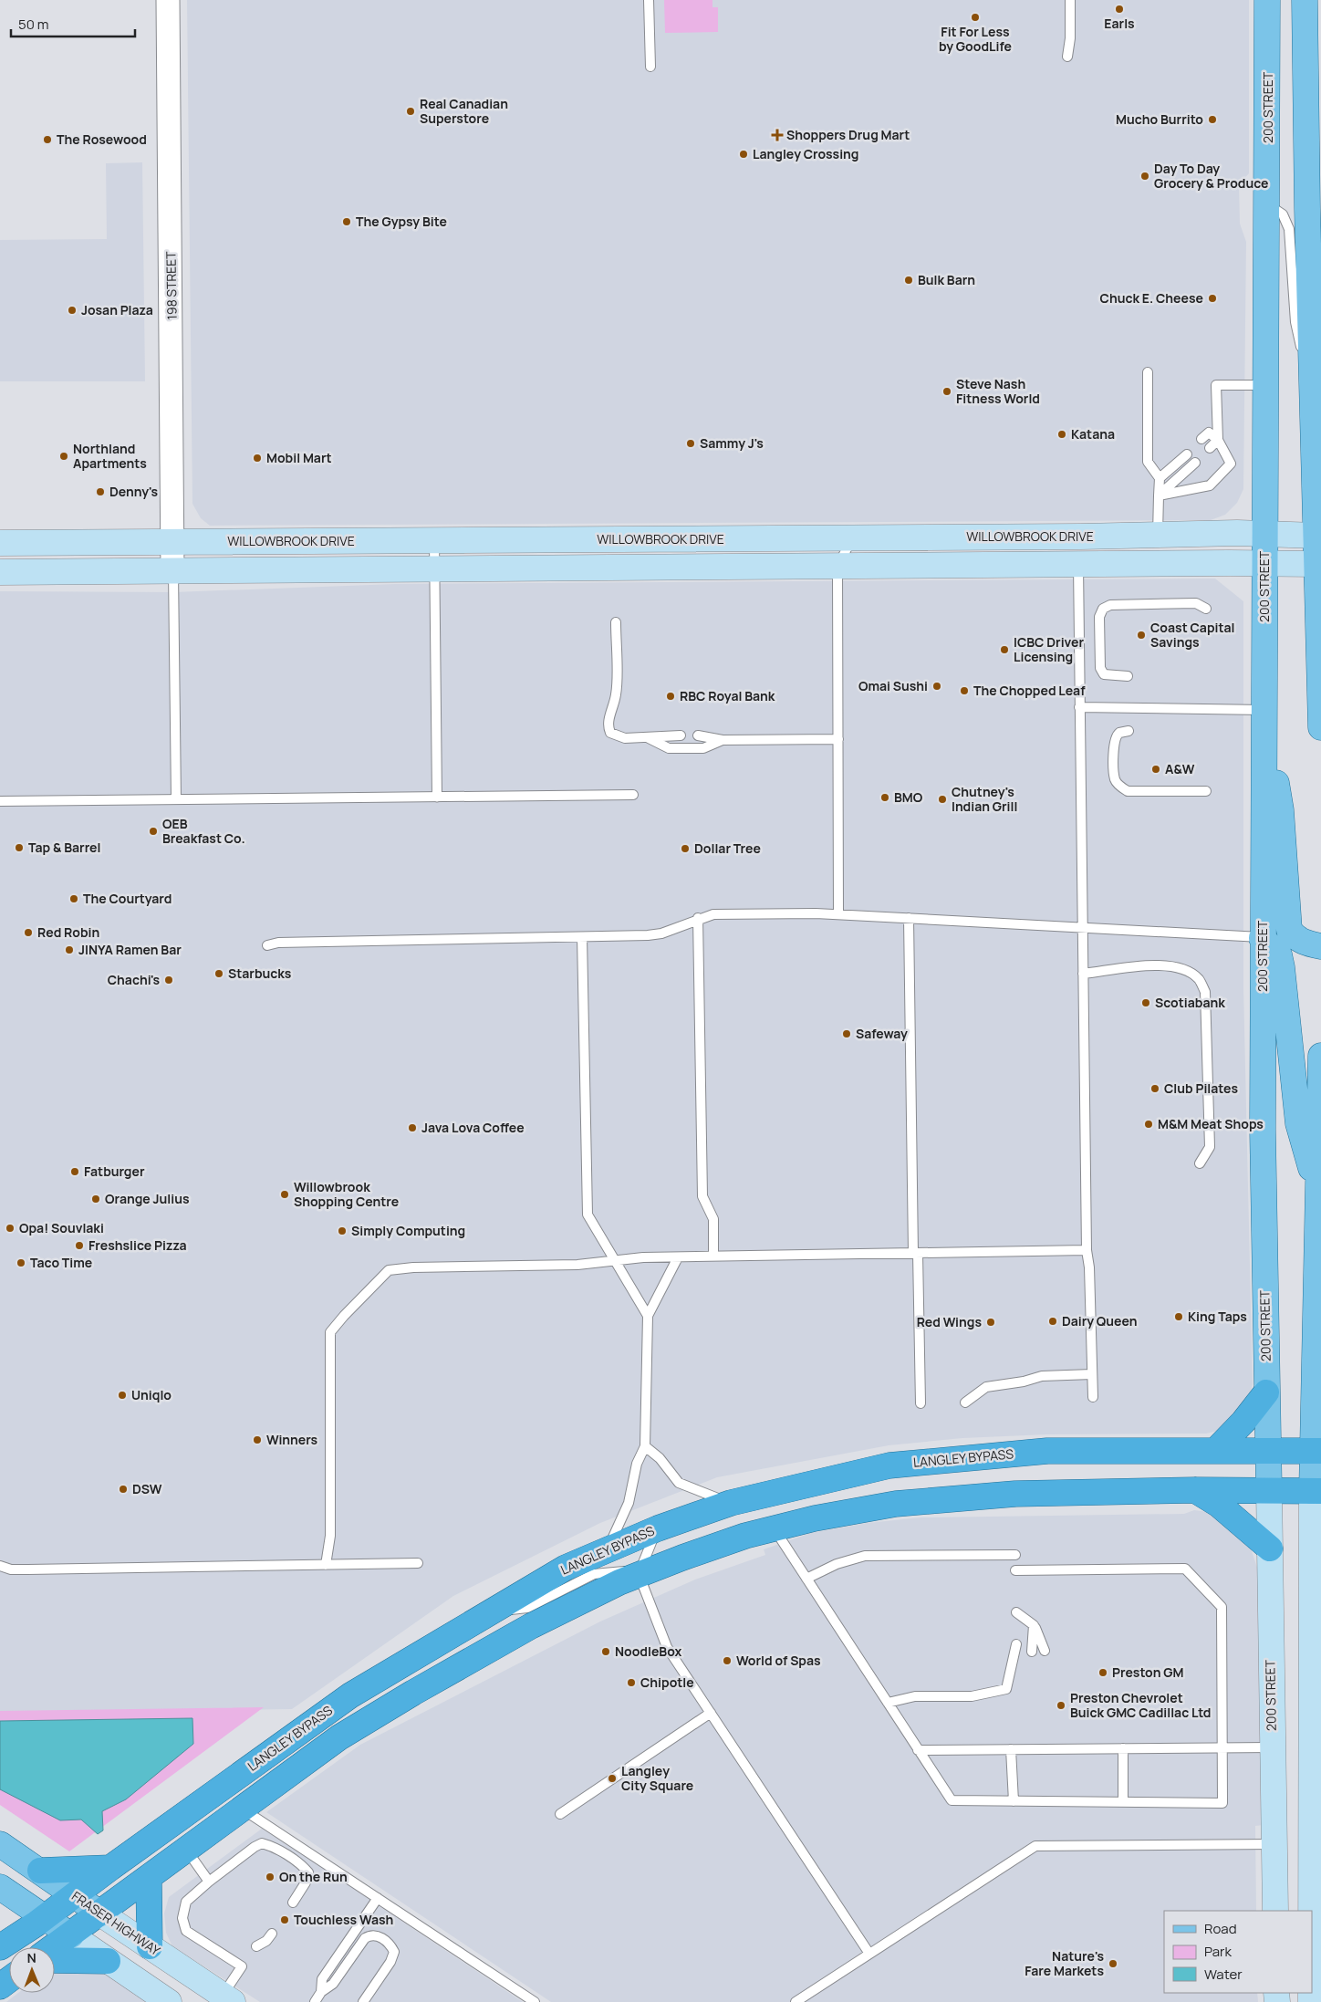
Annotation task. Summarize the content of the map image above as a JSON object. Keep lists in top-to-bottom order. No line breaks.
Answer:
{"streets":{"highway":["LANGLEY BYPASS"],"main road":["200 STREET","WILLOWBROOK DRIVE","FRASER HIGHWAY"],"street":["198 STREET"]},"crossings":[["200 STREET","WILLOWBROOK DRIVE"],["200 STREET","LANGLEY BYPASS"],["198 STREET","WILLOWBROOK DRIVE"],["LANGLEY BYPASS","FRASER HIGHWAY"]],"places":{"other":["Earls","Fit For Less by GoodLife","Real Canadian Superstore","Mucho Burrito","The Rosewood","Langley Crossing","Day To Day Grocery & Produce","The Gypsy Bite","Bulk Barn","Chuck E. Cheese","Josan Plaza","Steve Nash Fitness World","Katana","Sammy J's","Northland Apartments","Mobil Mart","Denny's","Coast Capital Savings","ICBC Driver Licensing","Omai Sushi","The Chopped Leaf","RBC Royal Bank","A&W","BMO","Chutney's Indian Grill","OEB Breakfast Co.","Tap & Barrel","Dollar Tree","The Courtyard","Red Robin","JINYA Ramen Bar","Starbucks","Chachi's","Scotiabank","Safeway","Club Pilates","M&M Meat Shops","Java Lova Coffee","Fatburger","Willowbrook Shopping Centre","Orange Julius","Opa! Souvlaki","Simply Computing","Freshslice Pizza","Taco Time","King Taps","Dairy Queen","Red Wings","Uniqlo","Winners","DSW","NoodleBox","World of Spas","Preston GM","Chipotle","Preston Chevrolet Buick GMC Cadillac Ltd","Langley City Square","On the Run","Touchless Wash","Nature's Fare Markets"],"health":["Shoppers Drug Mart"]},"legend":["Road","Park","Water"],"scale_bar":"50 m","north":"top"}
